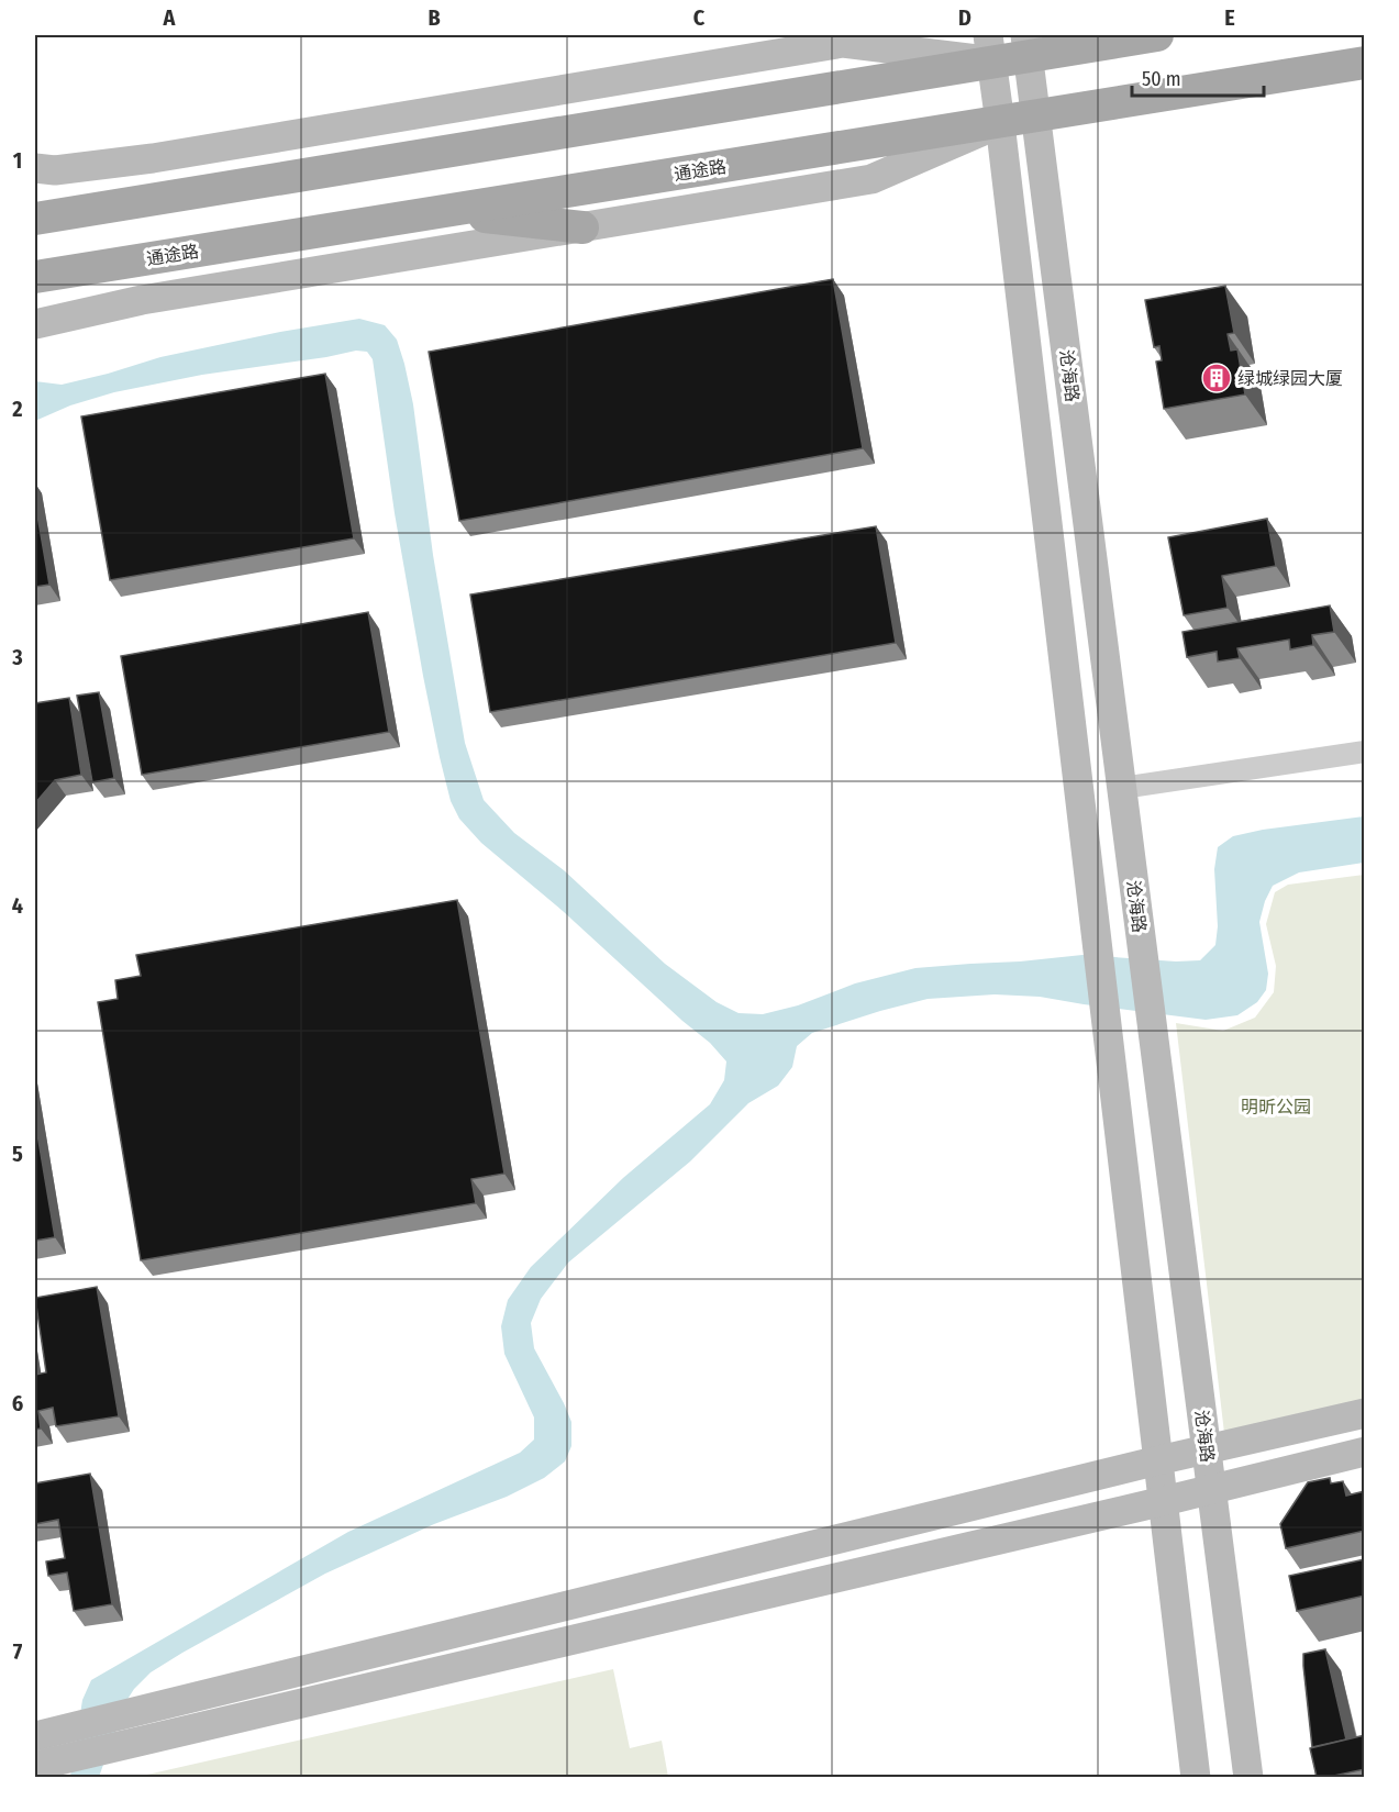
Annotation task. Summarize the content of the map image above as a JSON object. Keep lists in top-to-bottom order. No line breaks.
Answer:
{"streets":{"main road":["通途路","沧海路"]},"crossings":[["通途路","沧海路"]],"parks":["明昕公园"],"places":{"building":["绿城绿园大厦"]},"scale_bar":"50 m","grid":{"columns":["A","B","C","D","E"],"rows":["1","2","3","4","5","6","7"]}}
